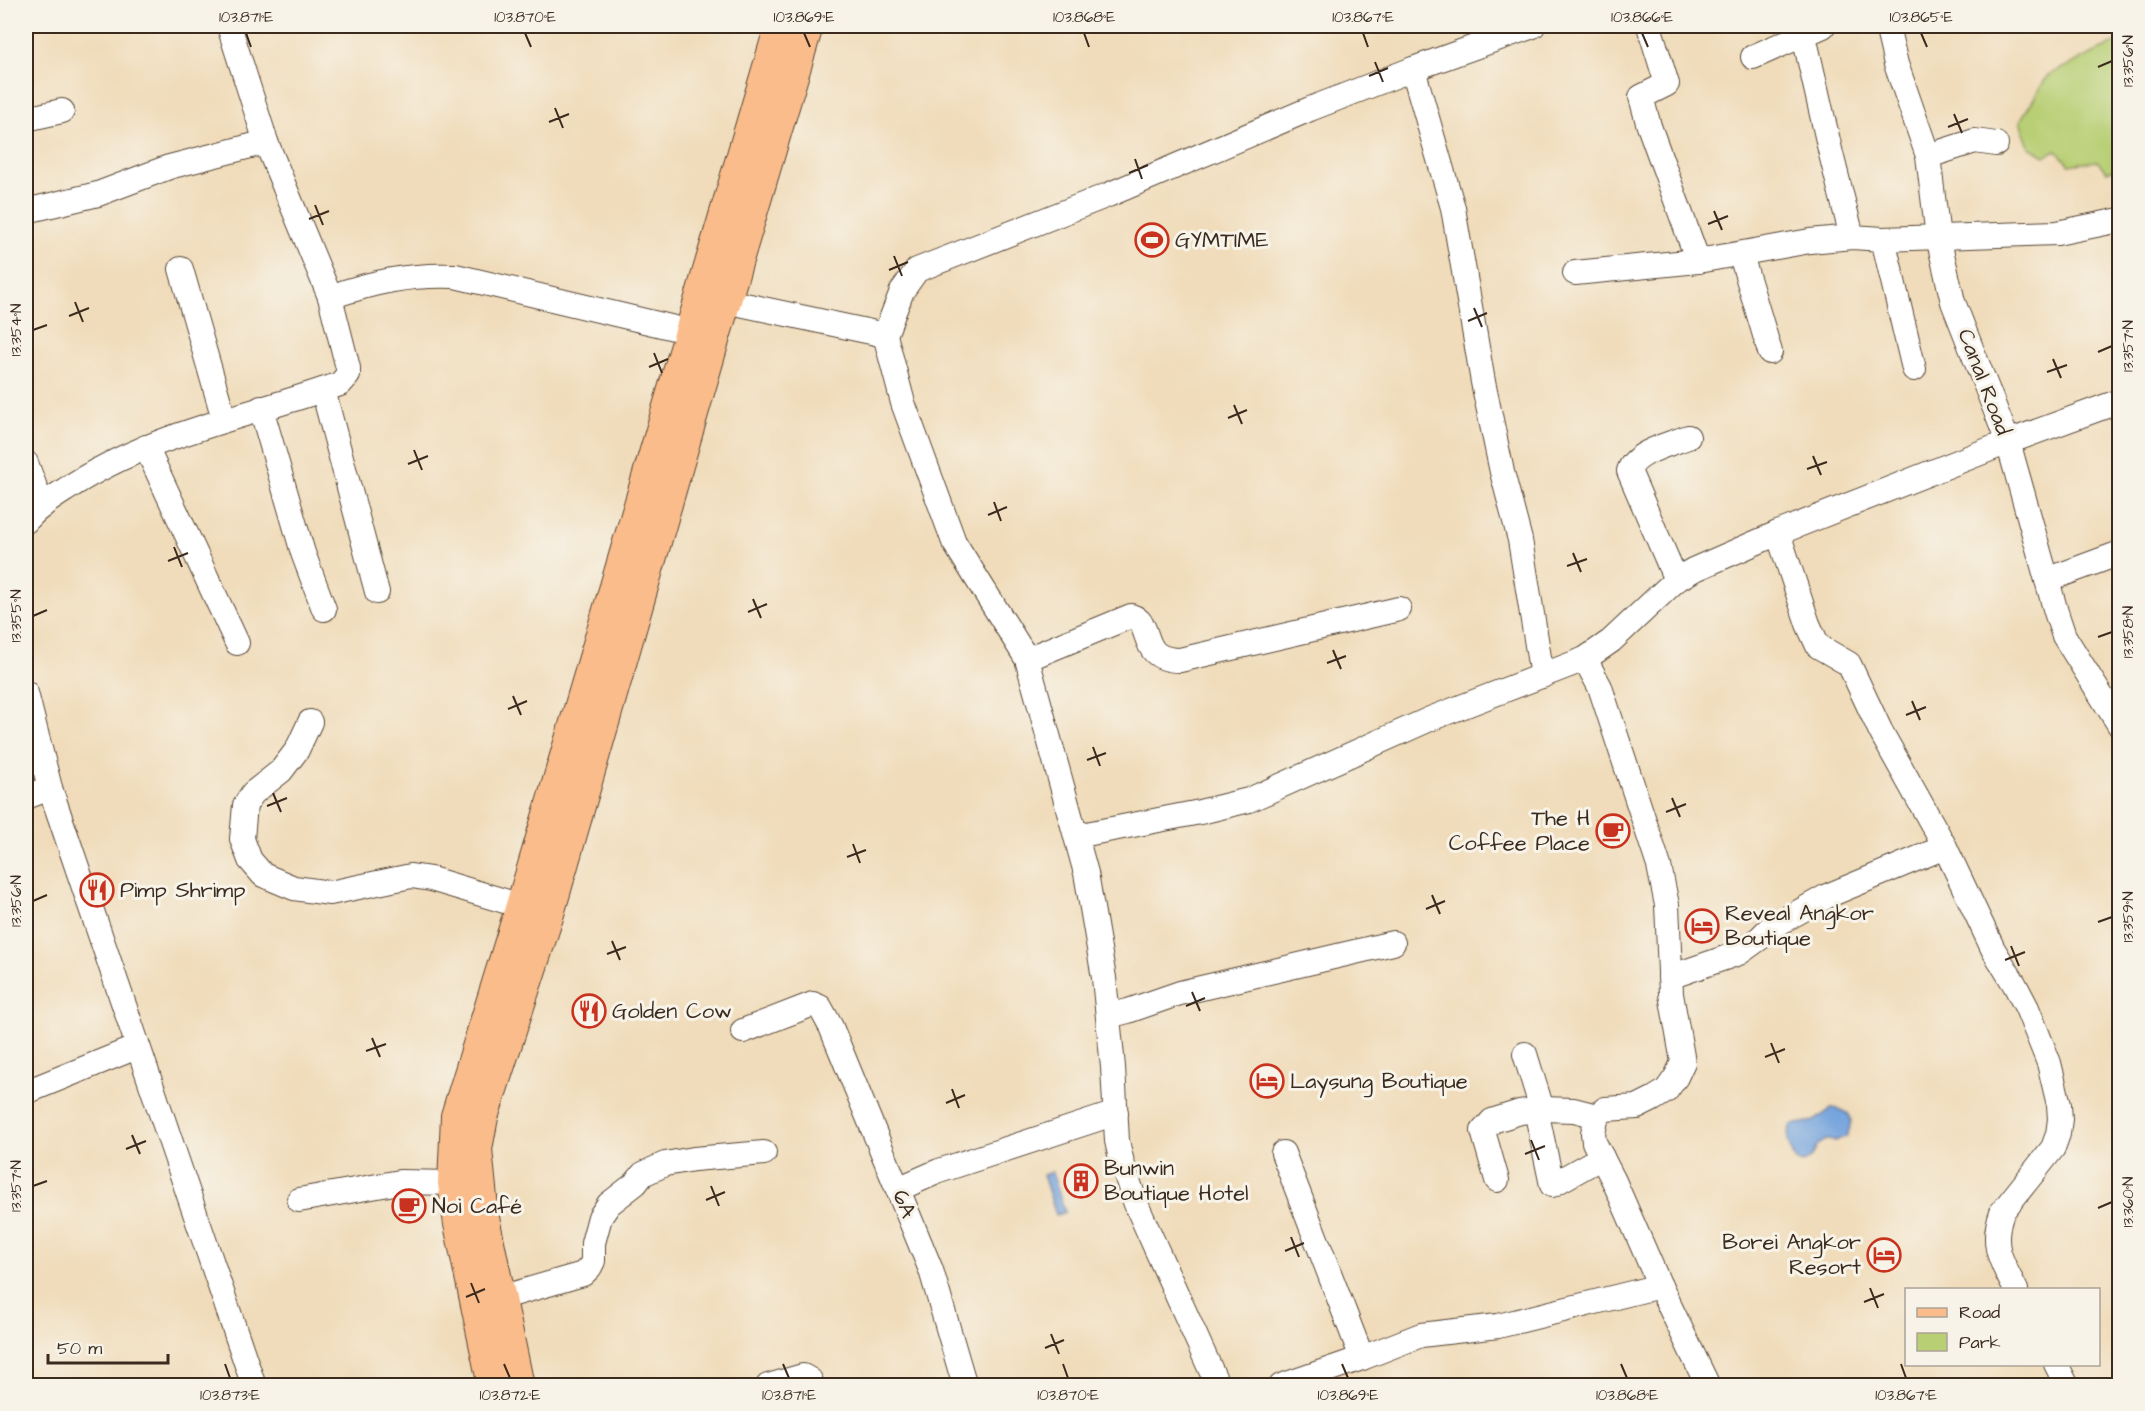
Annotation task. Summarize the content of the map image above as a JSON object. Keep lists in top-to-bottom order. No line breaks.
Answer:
{"streets":{"street":["Canal Road","6A"]},"places":{"sports":["GYMTIME"],"cafe":["The H Coffee Place","Noi Café"],"restaurant":["Pimp Shrimp","Golden Cow"],"hotel":["Reveal Angkor Boutique","Laysung Boutique","Borei Angkor Resort"],"building":["Bunwin Boutique Hotel"]},"legend":["Road","Park"],"scale_bar":"50 m","coordinates":["103.871°E","103.870°E","103.869°E","103.868°E","103.867°E","103.866°E","103.865°E","13.356°N","13.354°N","13.357°N","13.355°N","13.358°N","13.359°N","13.360°N","103.873°E","103.872°E"]}
